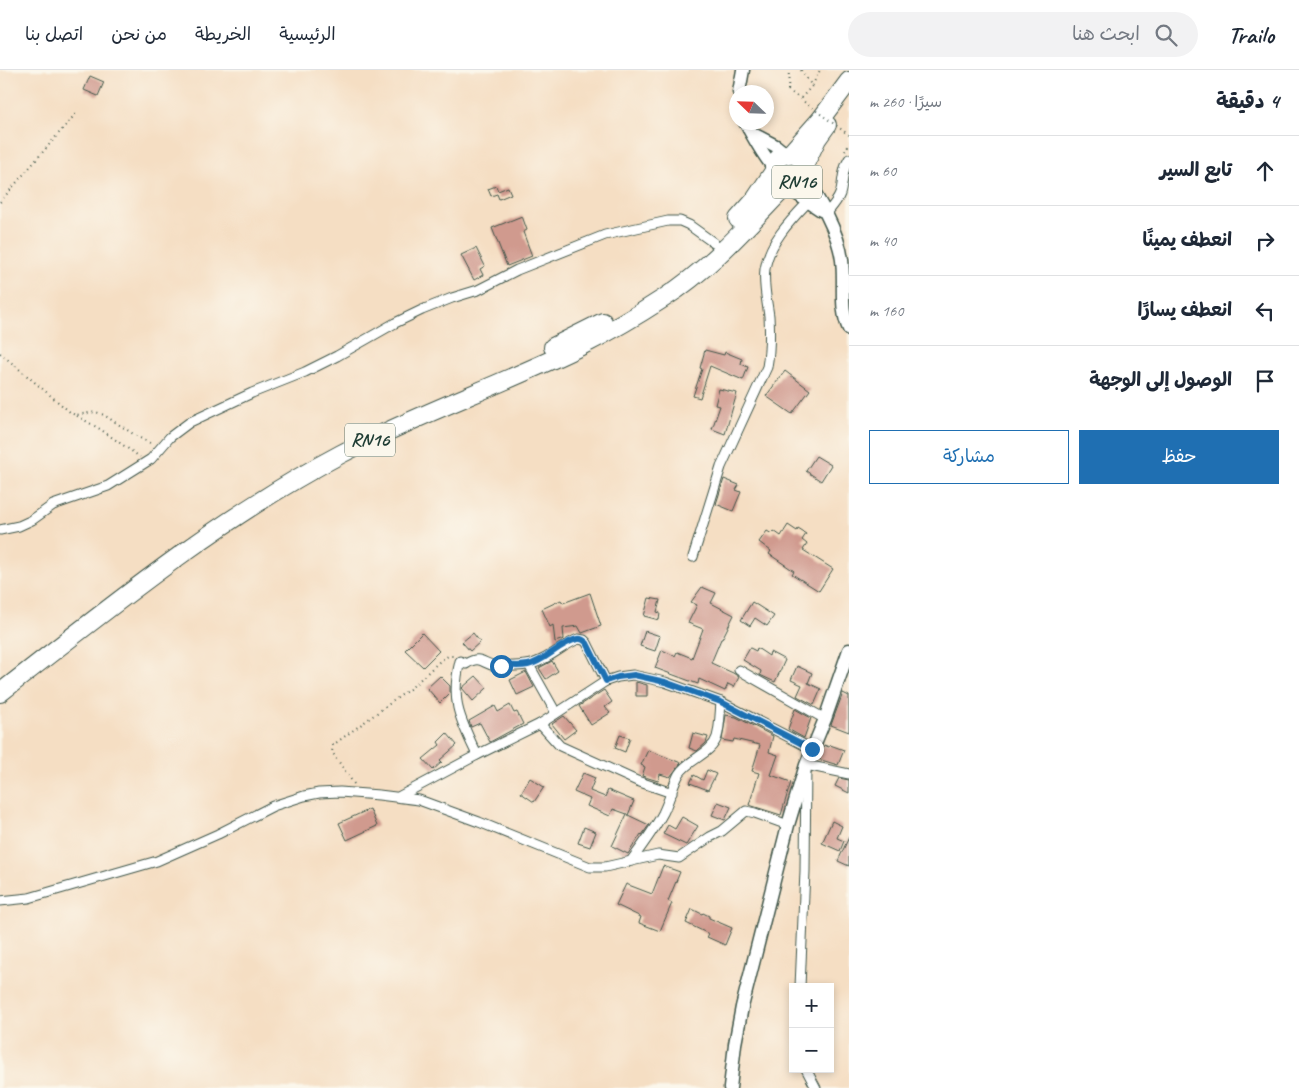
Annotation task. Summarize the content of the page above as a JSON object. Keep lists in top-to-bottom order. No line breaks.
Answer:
{"streets":{"highway":["RN16"]},"north":"top left","page":{"header":"Trailo","search":"ابحث هنا","nav":["الرئيسية","الخريطة","من نحن","اتصل بنا"],"heading":["4 دقيقة","سيرًا · 260 m"],"list":[["تابع السير","60 m"],["انعطف يمينًا","40 m"],["انعطف يسارًا","160 m"],"الوصول إلى الوجهة"],"buttons":["حفظ","مشاركة"],"map_buttons":["+","−"]}}
